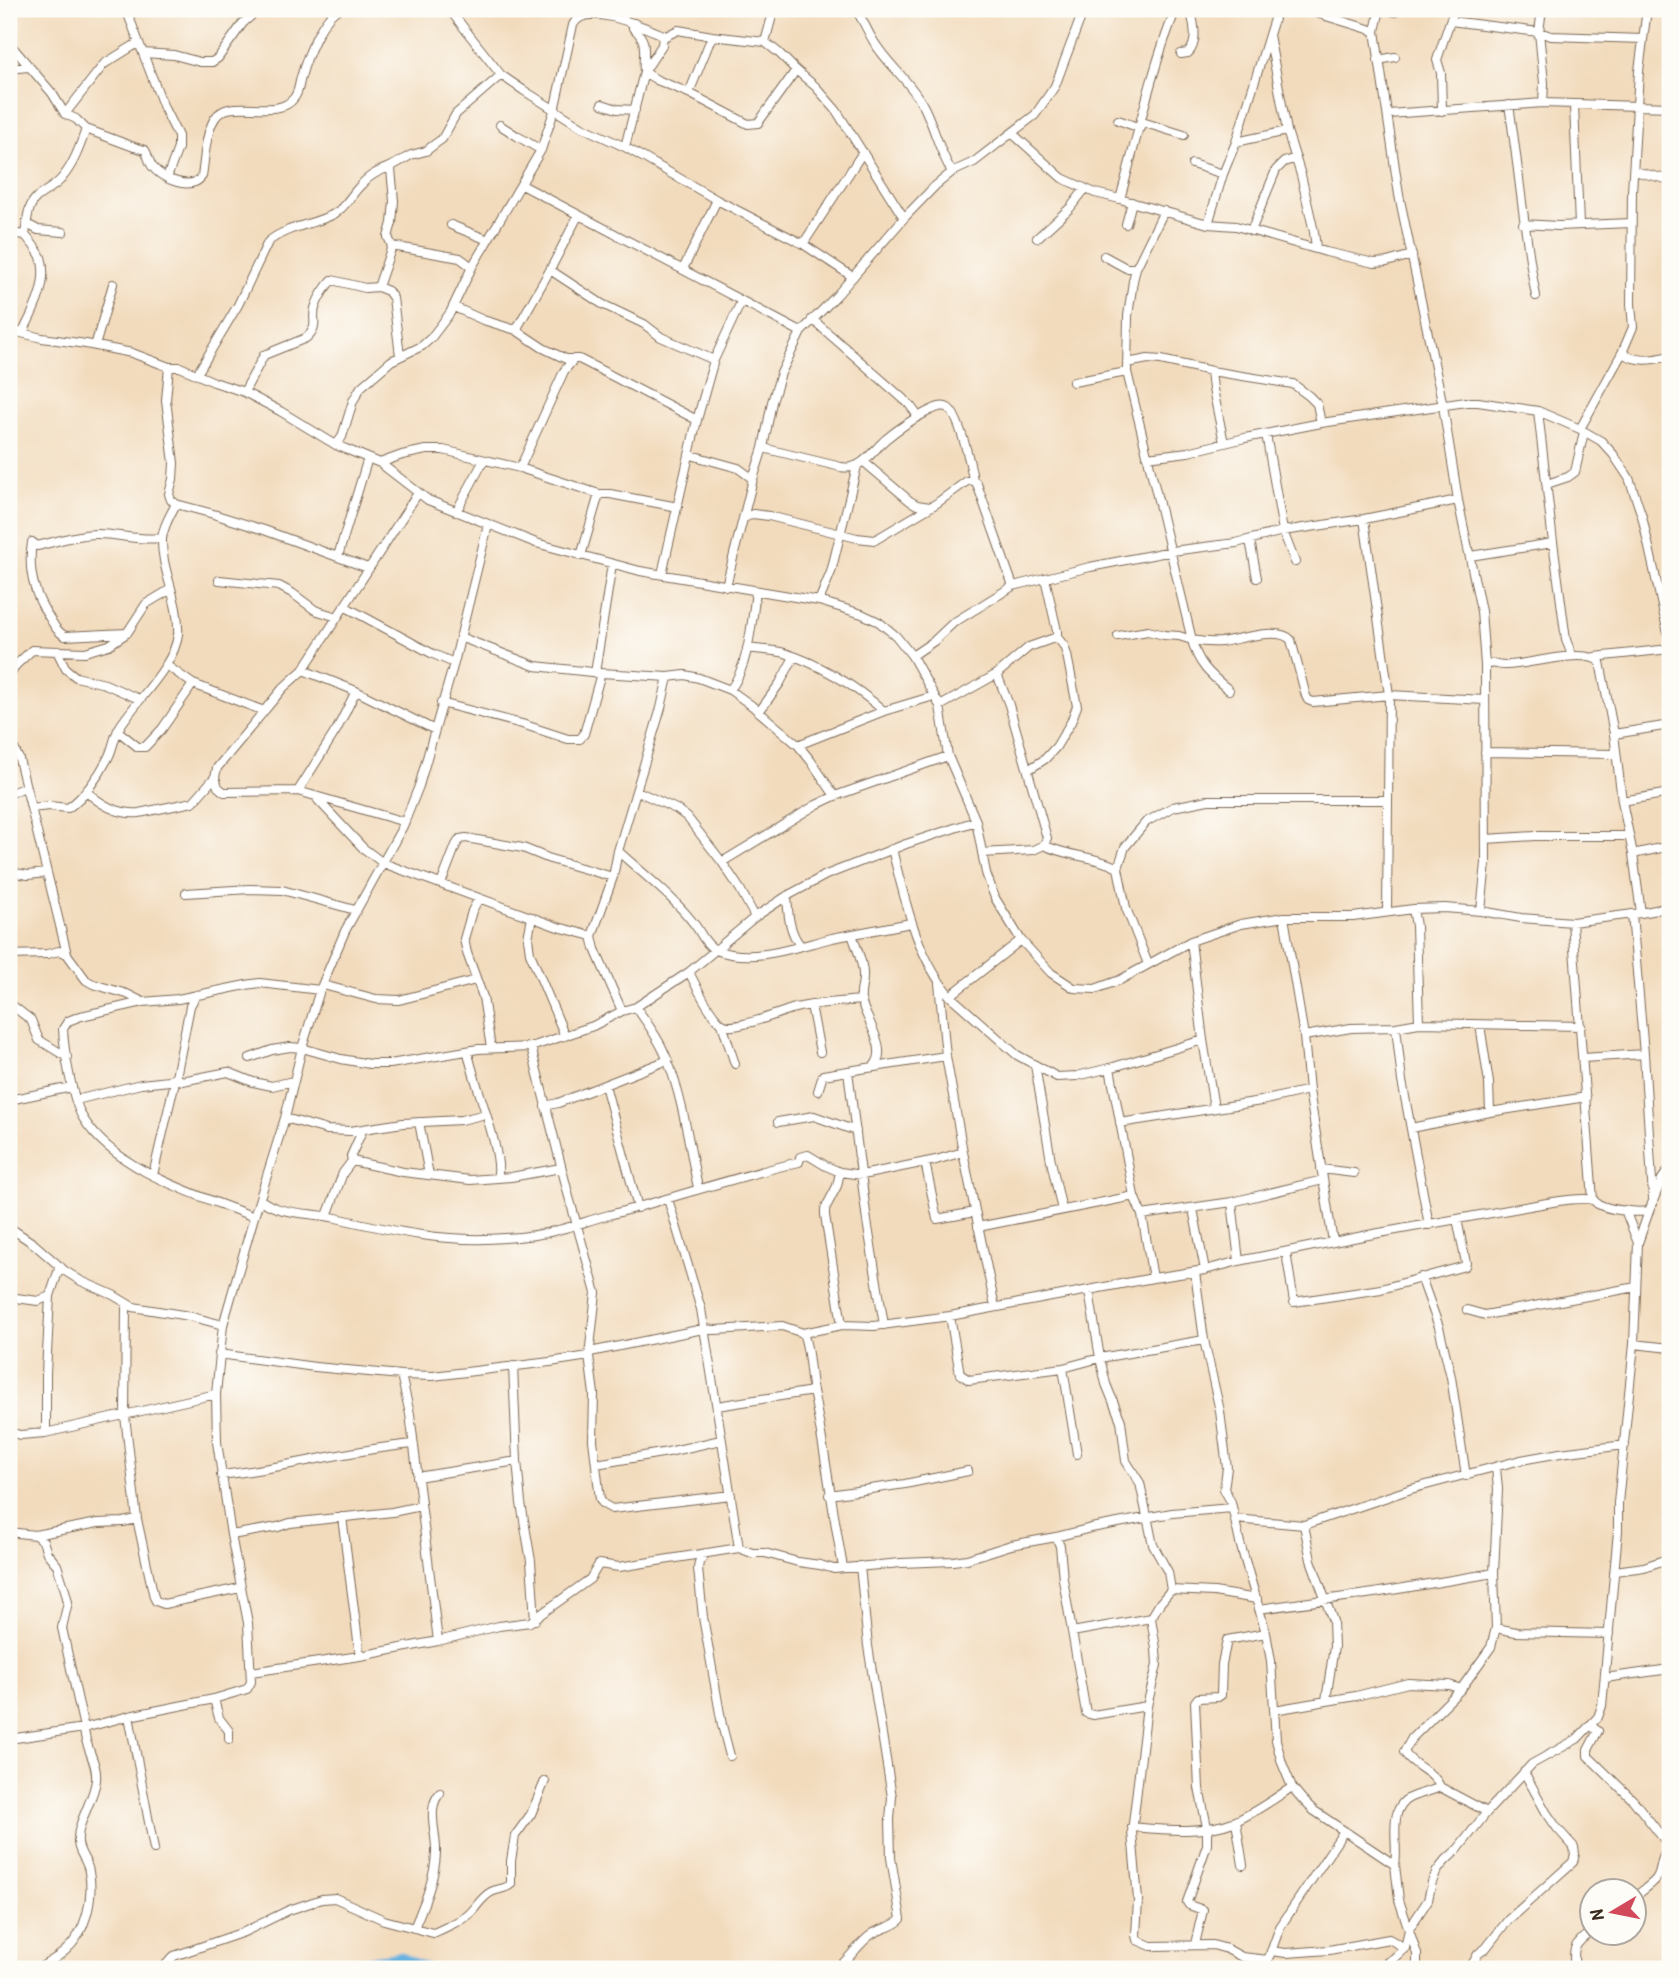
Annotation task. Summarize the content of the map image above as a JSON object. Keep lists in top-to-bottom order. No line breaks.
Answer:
{"north":"left"}
